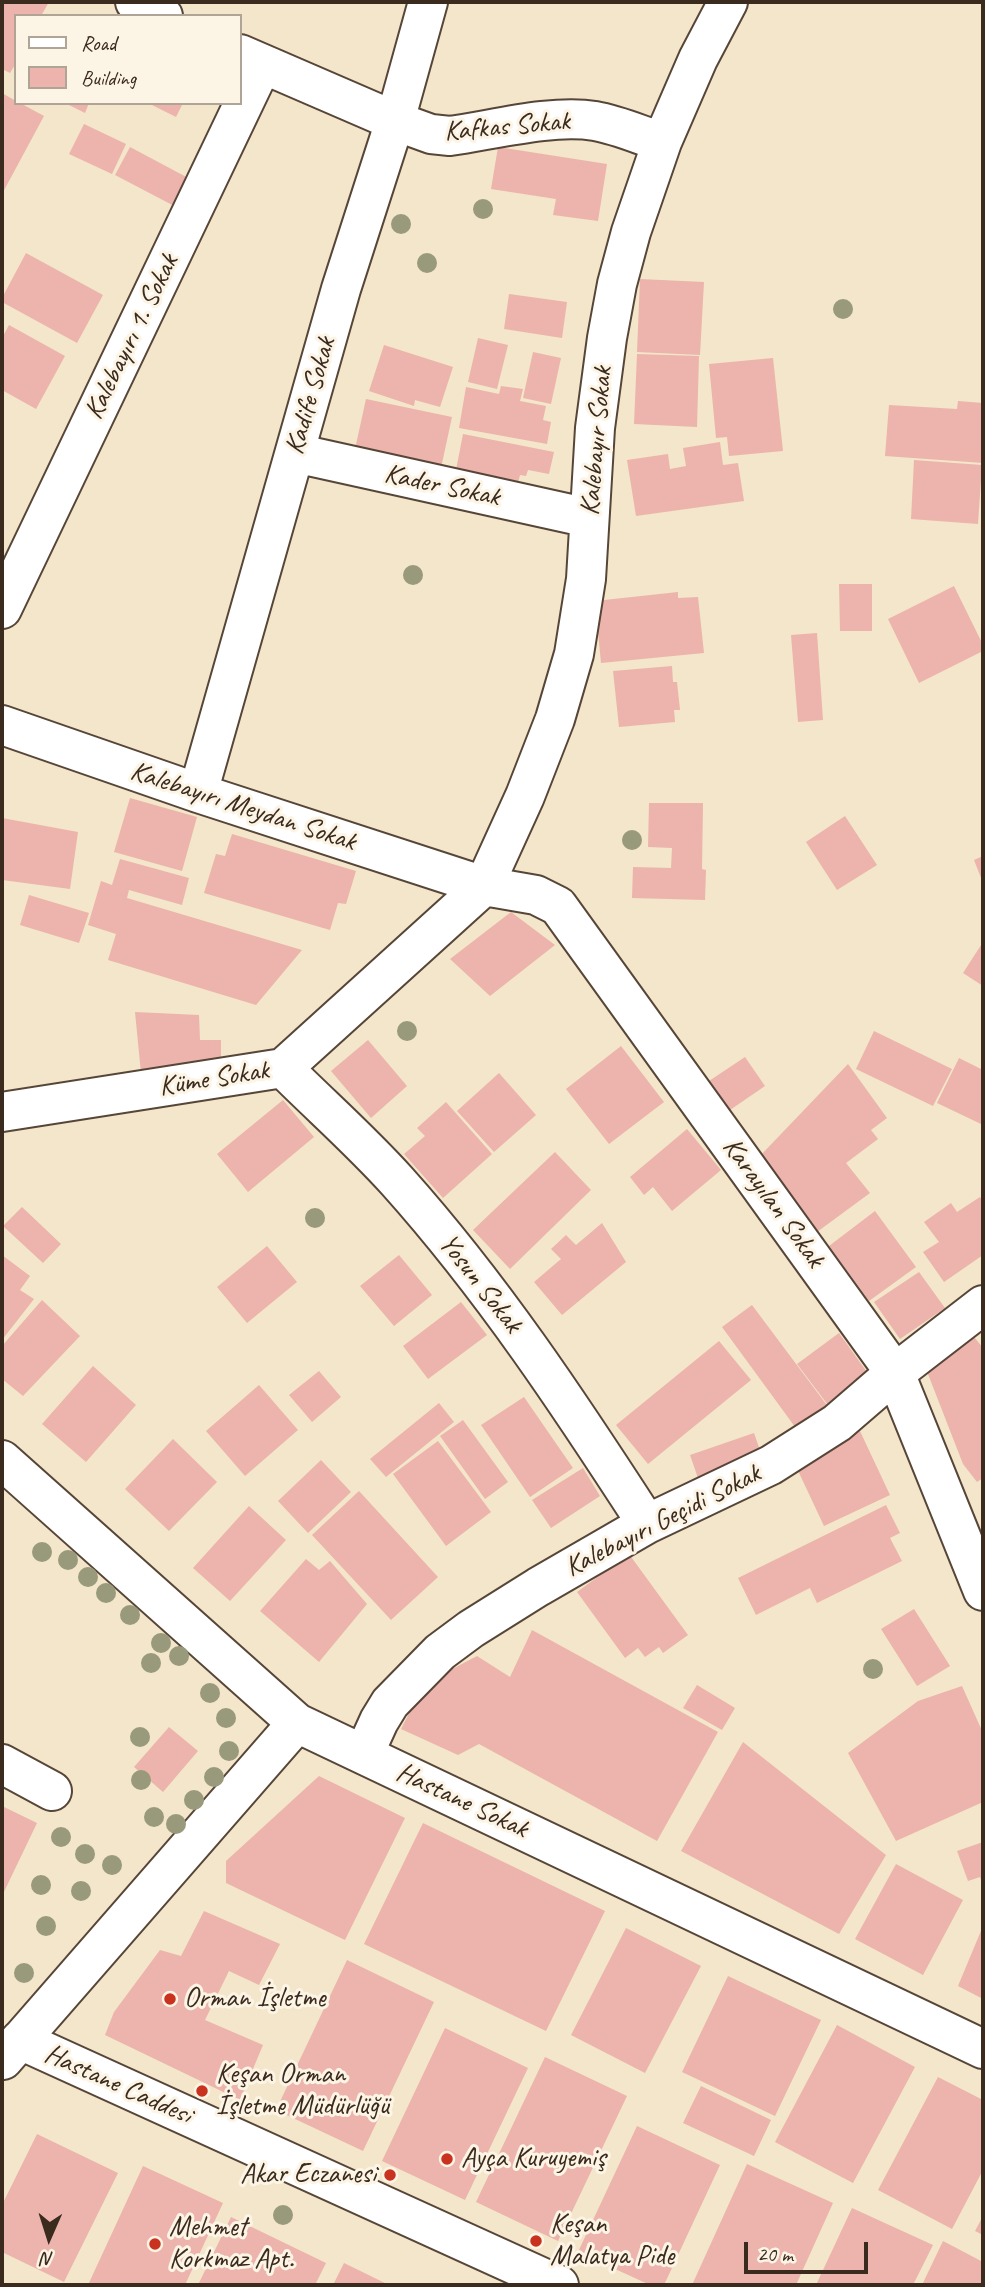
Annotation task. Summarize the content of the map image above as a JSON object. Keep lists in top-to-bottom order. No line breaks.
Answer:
{"streets":{"street":["Kafkas Sokak","Kalebayırı 1. Sokak","Kadife Sokak","Kalebayır Sokak","Kader Sokak","Kalebayırı Meydan Sokak","Küme Sokak","Karayılan Sokak","Yosun Sokak","Kalebayırı Geçidi Sokak","Hastane Sokak","Hastane Caddesi"]},"crossings":[["Kafkas Sokak","Kalebayırı 1. Sokak"],["Kafkas Sokak","Kadife Sokak"],["Kafkas Sokak","Kalebayır Sokak"],["Kadife Sokak","Kader Sokak"],["Kadife Sokak","Kalebayırı Meydan Sokak"],["Kalebayır Sokak","Kader Sokak"],["Kalebayır Sokak","Kalebayırı Meydan Sokak"],["Kalebayır Sokak","Küme Sokak"],["Kalebayır Sokak","Karayılan Sokak"],["Kalebayırı Meydan Sokak","Küme Sokak"],["Kalebayırı Meydan Sokak","Karayılan Sokak"],["Küme Sokak","Karayılan Sokak"],["Küme Sokak","Yosun Sokak"],["Karayılan Sokak","Kalebayırı Geçidi Sokak"],["Yosun Sokak","Kalebayırı Geçidi Sokak"],["Kalebayırı Geçidi Sokak","Hastane Sokak"]],"places":["Orman İşletme","Keşan Orman İşletme Müdürlüğü","Ayça Kuruyemiş","Akar Eczanesi","Keşan Malatya Pide","Mehmet Korkmaz Apt."],"legend":["Road","Building"],"scale_bar":"20 m","north":"bottom"}
